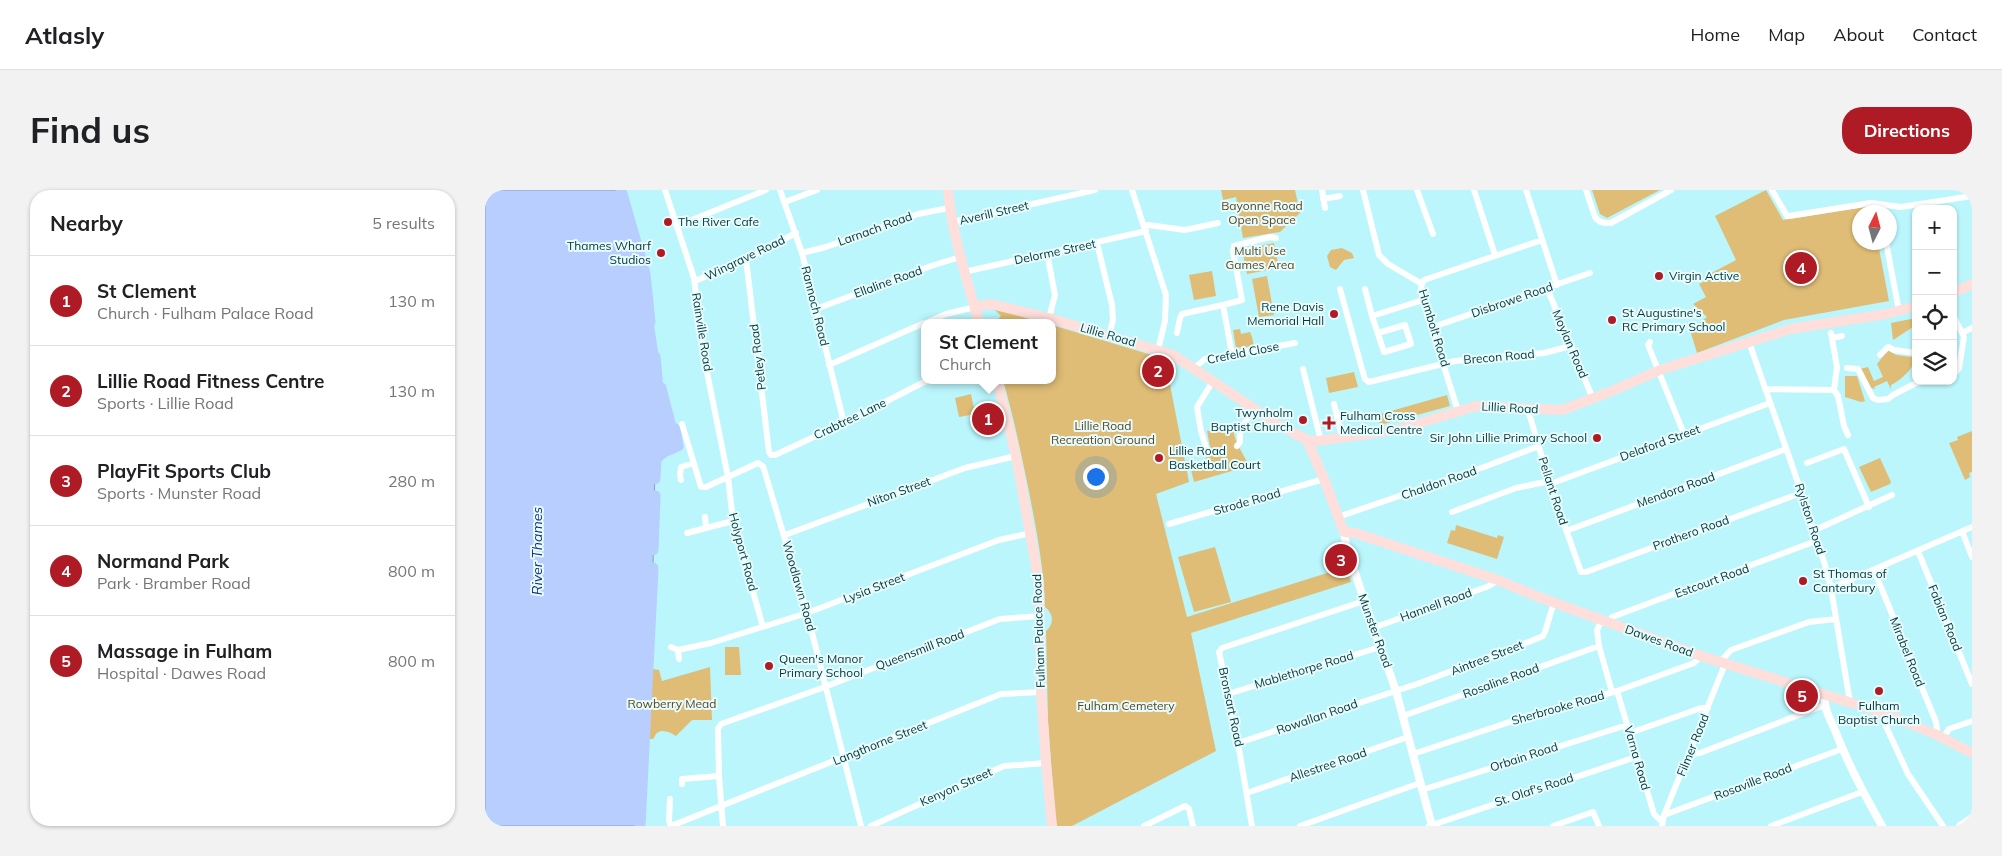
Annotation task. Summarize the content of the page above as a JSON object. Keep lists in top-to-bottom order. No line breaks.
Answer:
{"streets":{"main road":["Lillie Road","Fulham Palace Road","Munster Road","Dawes Road"],"street":["Averill Street","Larnach Road","Delorme Street","Wingrave Road","Ellaline Road","Disbrowe Road","Rannoch Road","Humbolt Road","Rainville Road","Moylan Road","Crefeld Close","Petley Road","Brecon Road","Crabtree Lane","Delaford Street","Chaldon Road","Mendora Road","Pellant Road","Niton Street","Strode Road","Rylston Road","Prothero Road","Holyport Road","Estcourt Road","Woodlawn Road","Lysia Street","Hannell Road","Fabian Road","Queensmill Road","Mirabel Road","Aintree Street","Mablethorpe Road","Rosaline Road","Bronsart Road","Sherbrooke Road","Rowallan Road","Langthorne Street","Filmer Road","Orbain Road","Varna Road","Allestree Road","Rosaville Road","Kenyon Street","St. Olaf's Road"]},"crossings":[["Larnach Road","Rannoch Road"],["Wingrave Road","Rannoch Road"],["Wingrave Road","Rainville Road"],["Wingrave Road","Petley Road"],["Ellaline Road","Rannoch Road"],["Disbrowe Road","Humbolt Road"],["Disbrowe Road","Moylan Road"],["Rannoch Road","Crabtree Lane"],["Humbolt Road","Lillie Road"],["Humbolt Road","Brecon Road"],["Rainville Road","Holyport Road"],["Rainville Road","Woodlawn Road"],["Lillie Road","Moylan Road"],["Lillie Road","Crefeld Close"],["Lillie Road","Pellant Road"],["Lillie Road","Rylston Road"],["Lillie Road","Munster Road"],["Moylan Road","Brecon Road"],["Petley Road","Crabtree Lane"],["Delaford Street","Pellant Road"],["Delaford Street","Rylston Road"],["Chaldon Road","Pellant Road"],["Chaldon Road","Munster Road"],["Mendora Road","Pellant Road"],["Mendora Road","Rylston Road"],["Pellant Road","Prothero Road"],["Niton Street","Woodlawn Road"],["Niton Street","Fulham Palace Road"],["Strode Road","Munster Road"],["Rylston Road","Prothero Road"],["Rylston Road","Estcourt Road"],["Rylston Road","Dawes Road"],["Holyport Road","Woodlawn Road"],["Holyport Road","Lysia Street"],["Estcourt Road","Dawes Road"],["Estcourt Road","Varna Road"],["Woodlawn Road","Lysia Street"],["Woodlawn Road","Queensmill Road"],["Woodlawn Road","Langthorne Street"],["Lysia Street","Fulham Palace Road"],["Hannell Road","Munster Road"],["Hannell Road","Dawes Road"],["Fulham Palace Road","Queensmill Road"],["Fulham Palace Road","Langthorne Street"],["Fulham Palace Road","Kenyon Street"],["Munster Road","Dawes Road"],["Munster Road","Aintree Street"],["Munster Road","Mablethorpe Road"],["Munster Road","Rosaline Road"],["Munster Road","Bronsart Road"],["Munster Road","Sherbrooke Road"],["Munster Road","Rowallan Road"],["Munster Road","Orbain Road"],["Munster Road","Allestree Road"],["Munster Road","St. Olaf's Road"],["Dawes Road","Mirabel Road"],["Dawes Road","Aintree Street"],["Dawes Road","Sherbrooke Road"],["Dawes Road","Filmer Road"],["Dawes Road","Varna Road"],["Aintree Street","Rowallan Road"],["Mablethorpe Road","Bronsart Road"],["Rosaline Road","Varna Road"],["Bronsart Road","Rowallan Road"],["Bronsart Road","Allestree Road"],["Sherbrooke Road","Varna Road"],["Filmer Road","Varna Road"],["Filmer Road","Rosaville Road"],["Orbain Road","Varna Road"],["Varna Road","St. Olaf's Road"]],"water":["River Thames"],"parks":["Bayonne Road Open Space","Multi Use Games Area","Lillie Road Recreation Ground","Rowberry Mead","Fulham Cemetery"],"places":{"other":["The River Cafe","Thames Wharf Studios","Virgin Active","Rene Davis Memorial Hall","St Augustine's RC Primary School","Twynholm Baptist Church","Sir John Lillie Primary School","Lillie Road Basketball Court","St Thomas of Canterbury","Queen's Manor Primary School","Fulham Baptist Church"],"health":["Fulham Cross Medical Centre"]},"north":"top","page":{"header":"Atlasly","nav":["Home","Map","About","Contact"],"buttons":"Directions","title":"Find us","heading":["Nearby","5 results"],"map_buttons":["+","−"],"pins":["4","2","1","3","5"],"list":[{"mark":"1","name":"St Clement","note":"Church · Fulham Palace Road","value":"130 m"},{"mark":"2","name":"Lillie Road Fitness Centre","note":"Sports · Lillie Road","value":"130 m"},{"mark":"3","name":"PlayFit Sports Club","note":"Sports · Munster Road","value":"280 m"},{"mark":"4","name":"Normand Park","note":"Park · Bramber Road","value":"800 m"},{"mark":"5","name":"Massage in Fulham","note":"Hospital · Dawes Road","value":"800 m"}],"popup":["St Clement","Church"]}}
